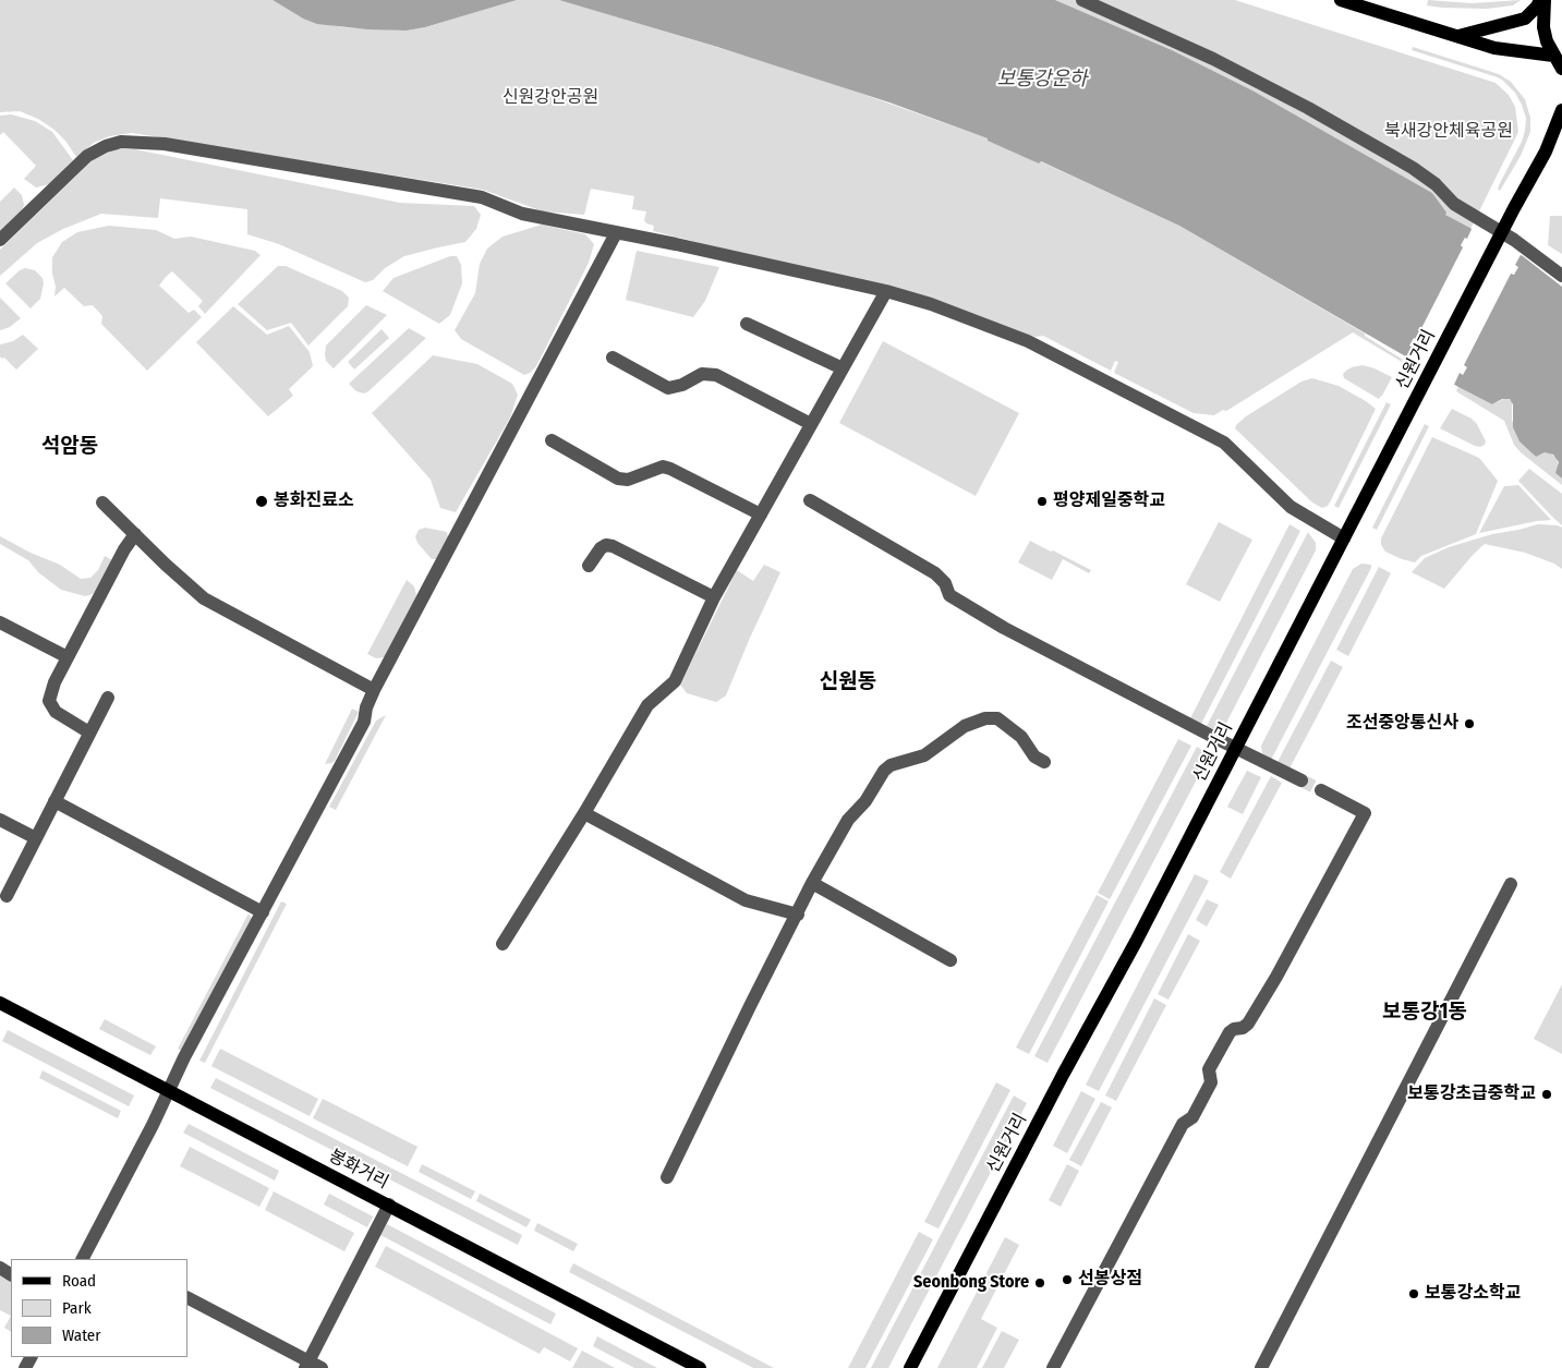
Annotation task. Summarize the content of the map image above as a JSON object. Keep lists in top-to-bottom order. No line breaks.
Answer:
{"streets":{"main road":["신원거리","봉화거리"]},"districts":["석암동","신원동","보통강1동"],"water":["보통강운하"],"parks":["신원강안공원","북새강안체육공원"],"places":["봉화진료소","평양제일중학교","조선중앙통신사","보통강초급중학교","선봉상점","Seonbong Store","보통강소학교"],"legend":["Road","Park","Water"]}
